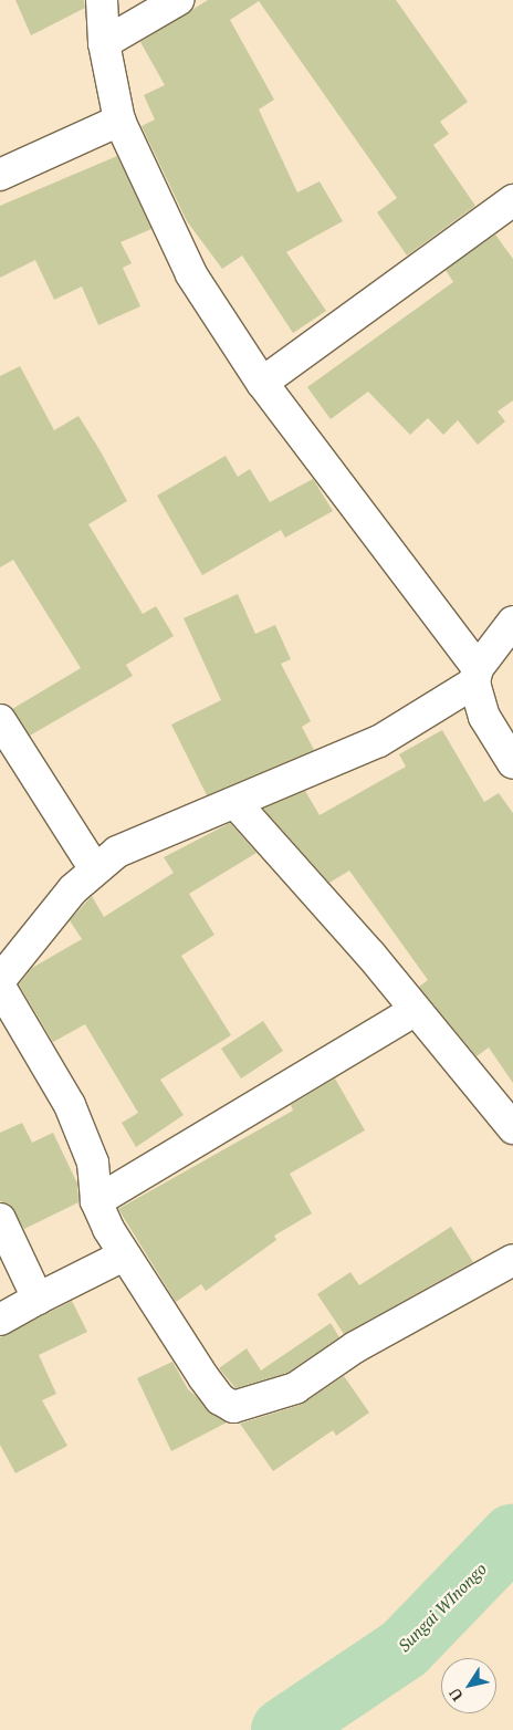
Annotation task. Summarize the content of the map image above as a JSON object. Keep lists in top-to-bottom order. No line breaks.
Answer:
{"water":["Sungai WInongo"],"north":"bottom left"}
